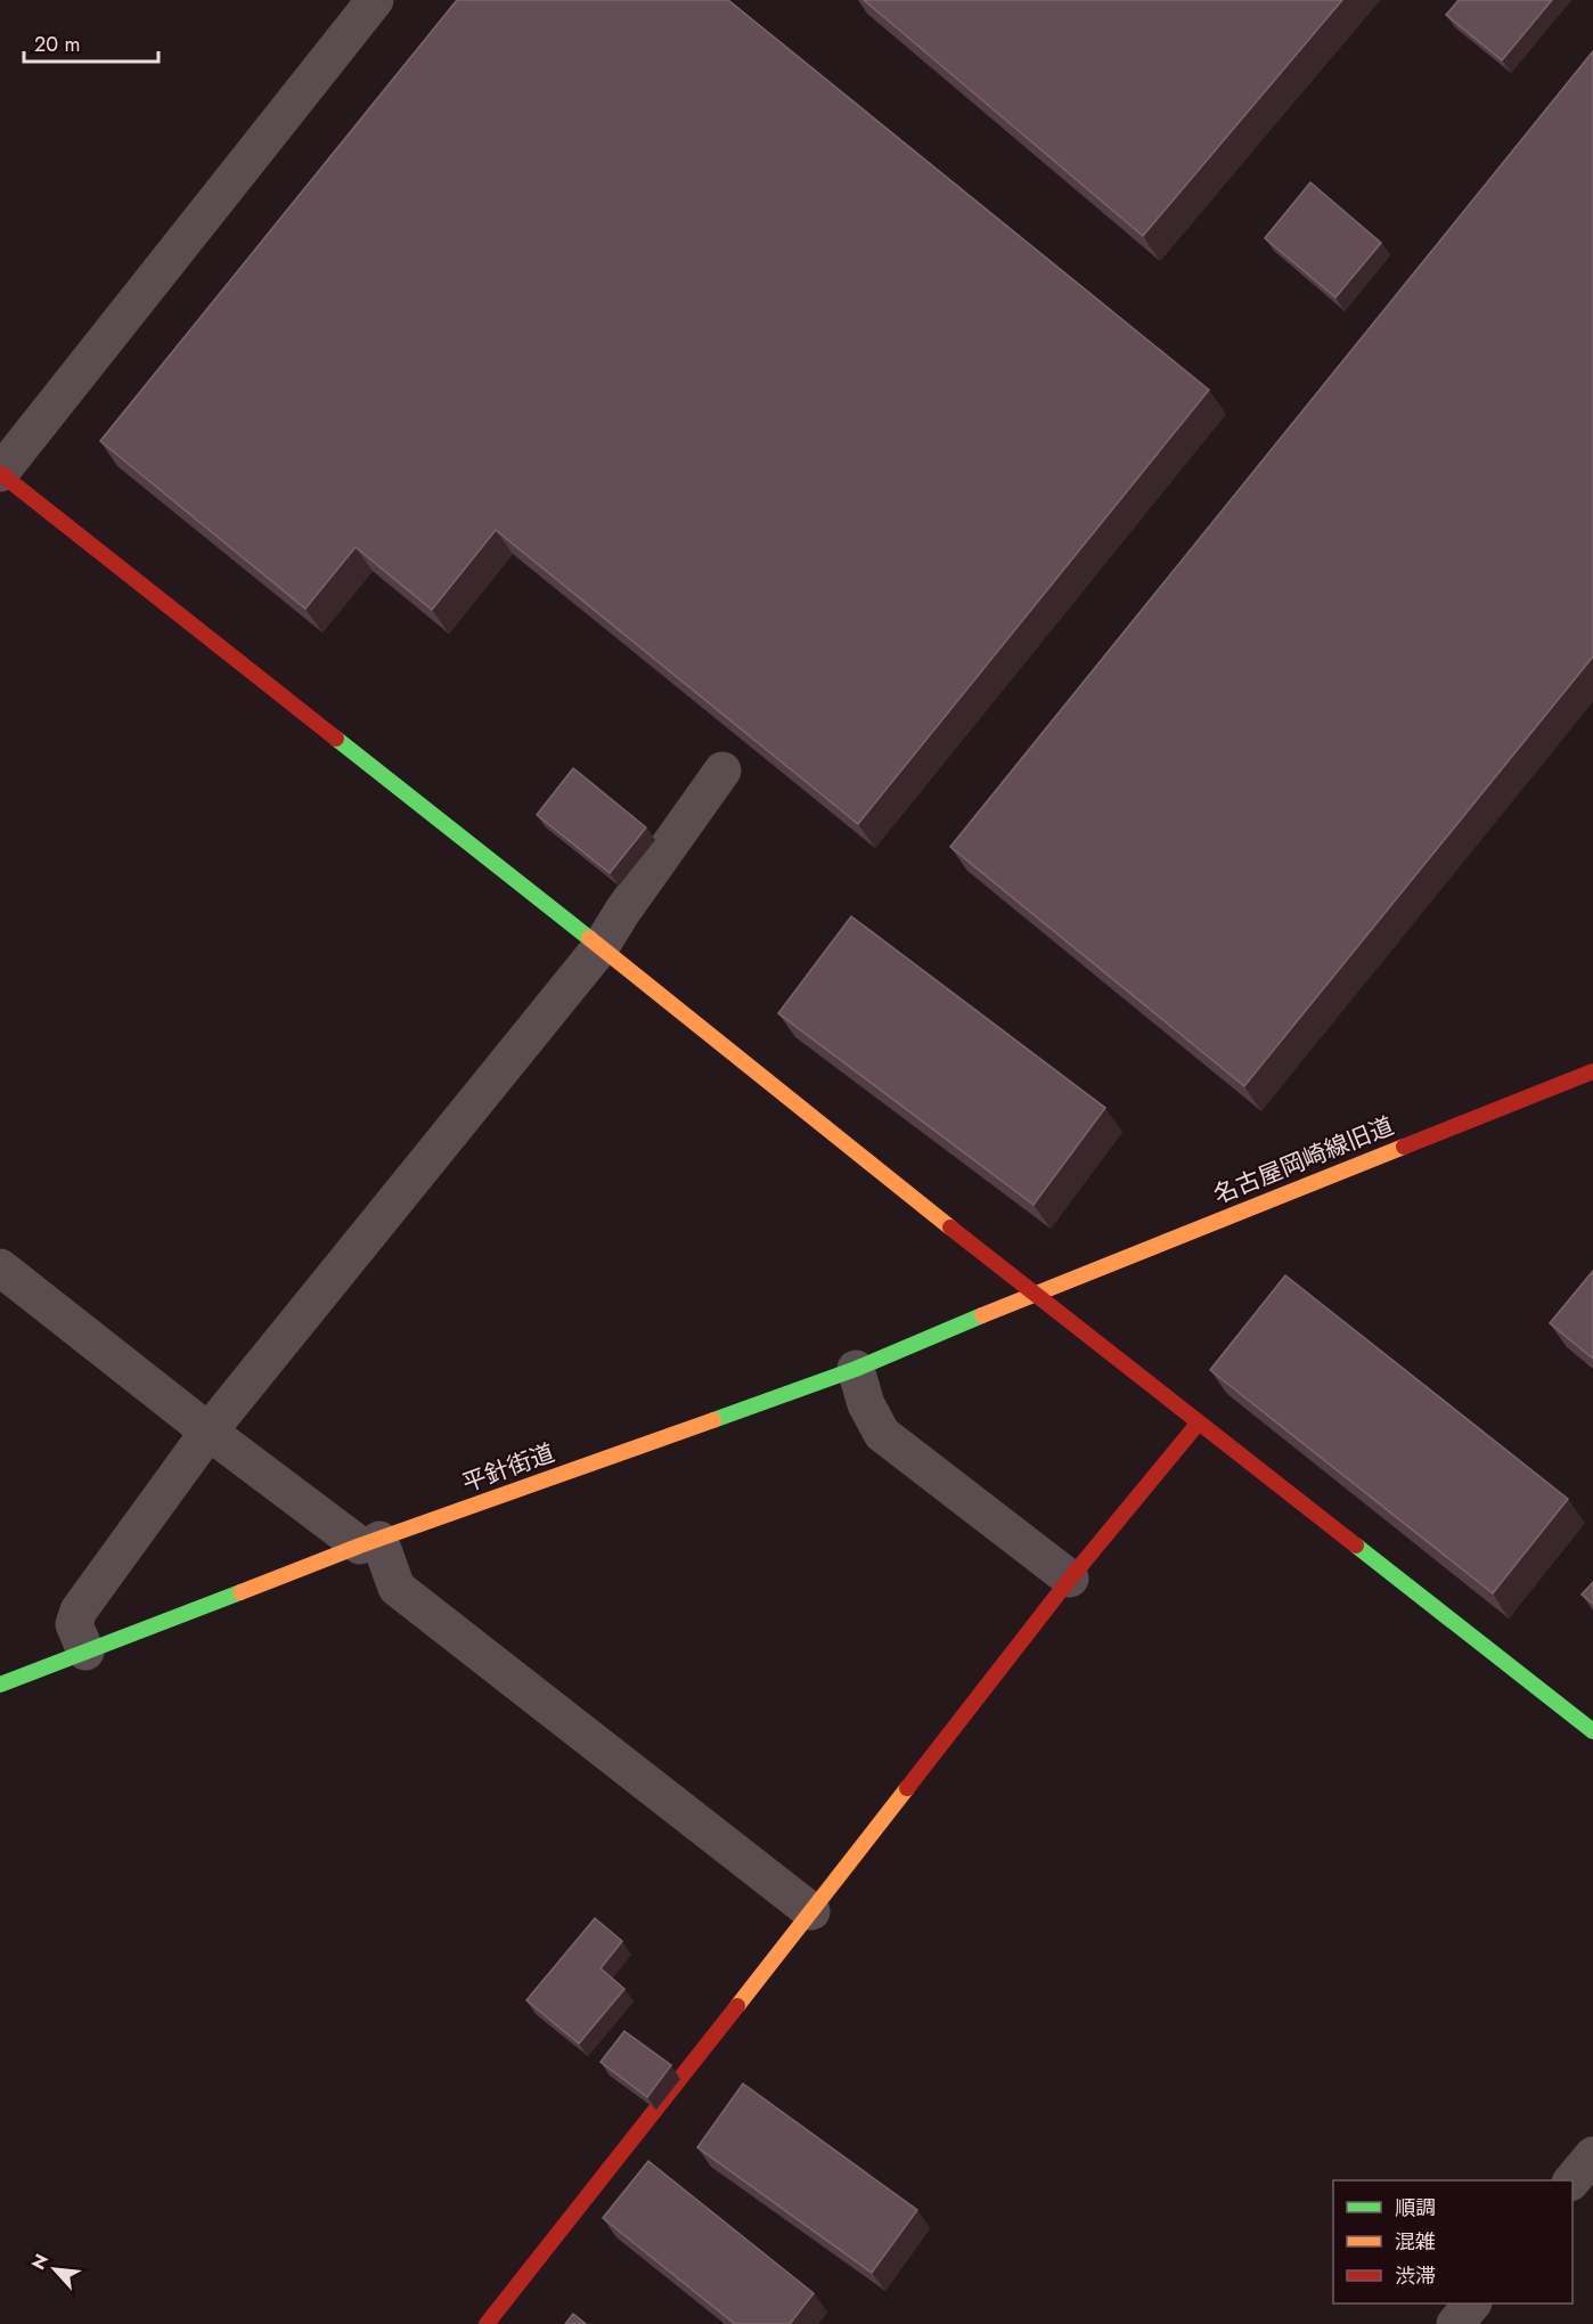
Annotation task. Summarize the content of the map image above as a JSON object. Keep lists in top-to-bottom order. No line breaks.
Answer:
{"streets":{"street":["名古屋岡崎線旧道","平針街道"]},"crossings":[["名古屋岡崎線旧道","平針街道"]],"legend":["順調","混雑","渋滞"],"scale_bar":"20 m","north":"top left"}
